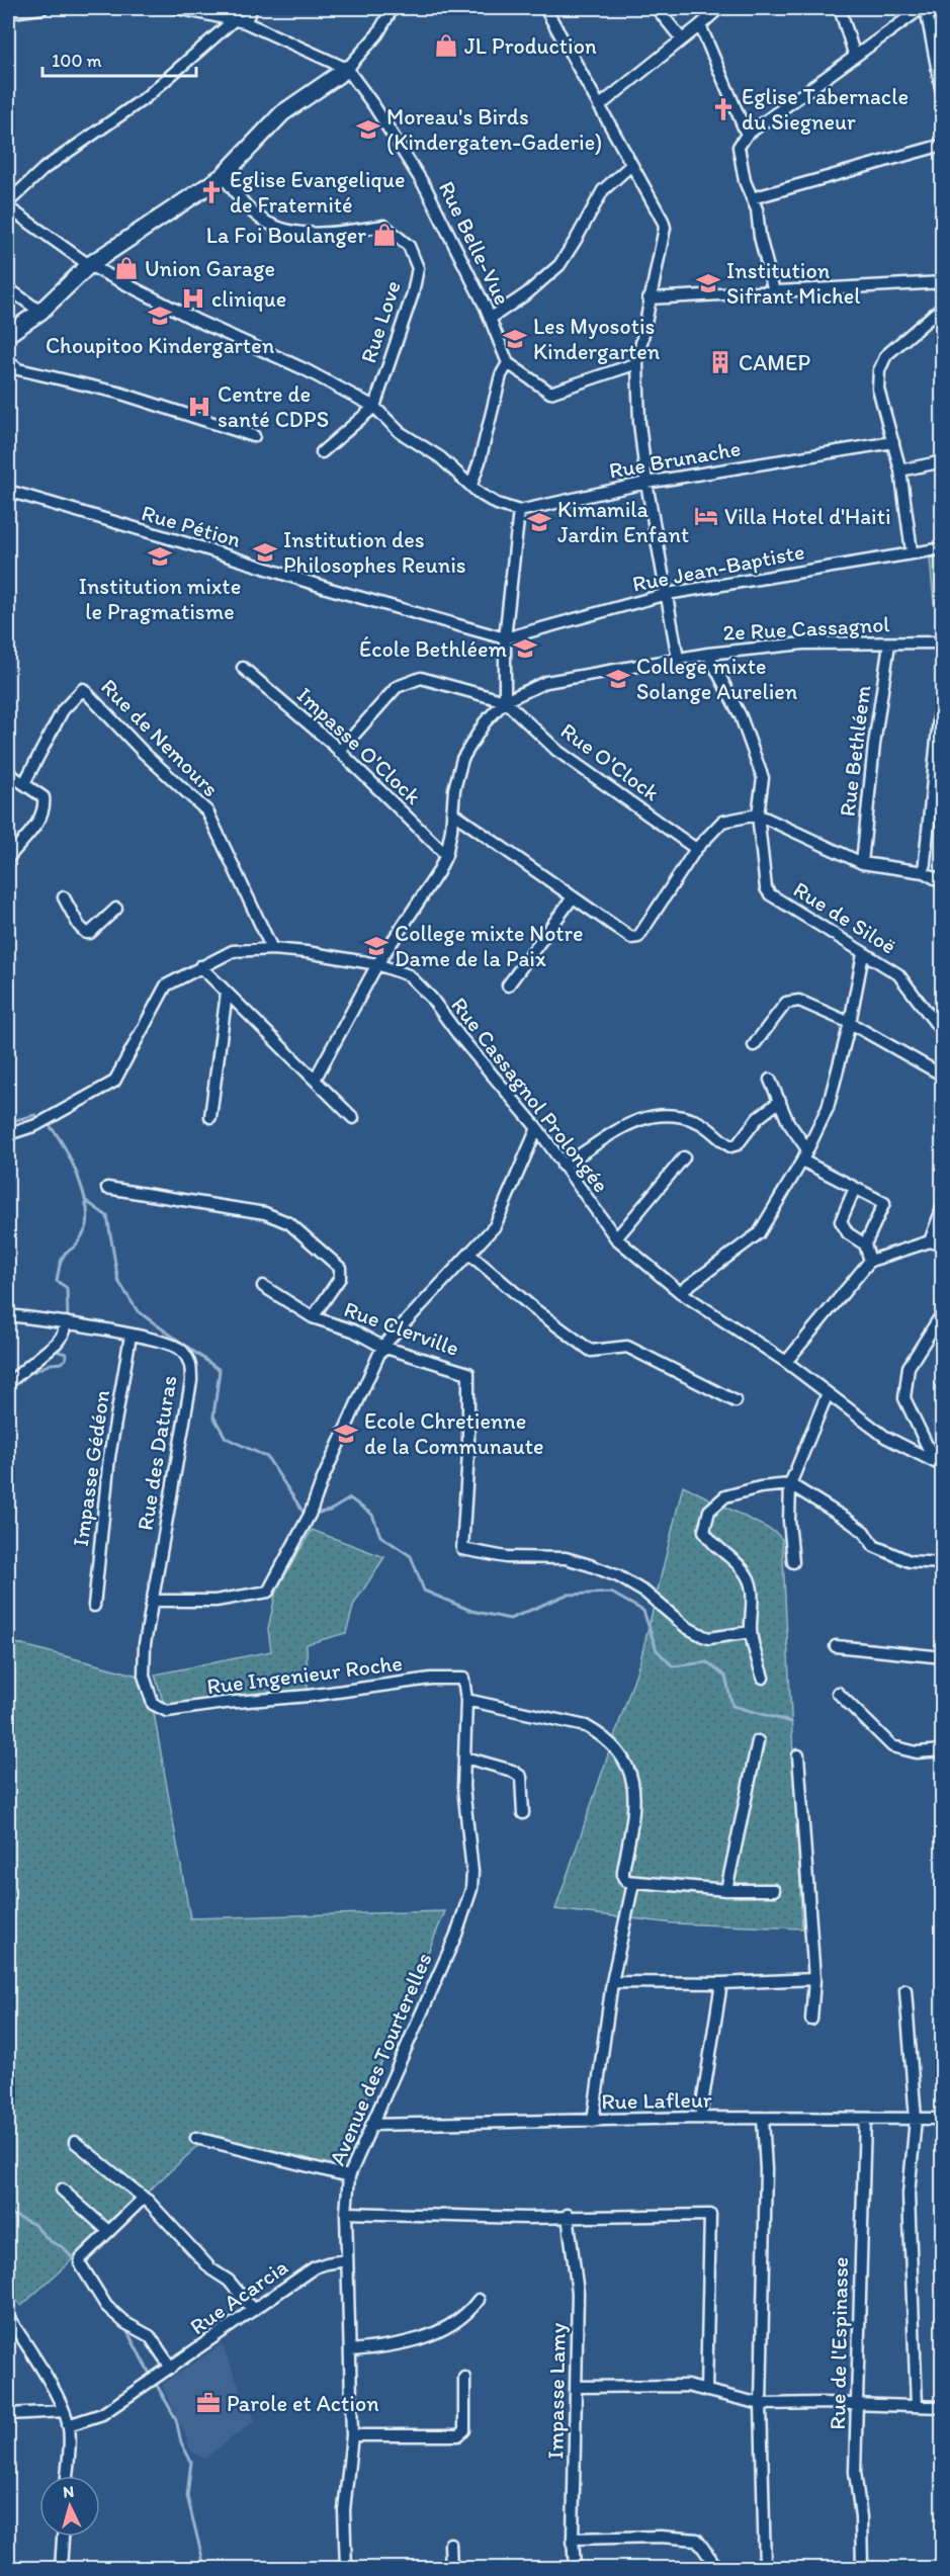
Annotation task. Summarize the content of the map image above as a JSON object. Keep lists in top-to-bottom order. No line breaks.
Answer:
{"streets":{"street":["Rue Belle-Vue","Rue Love","Rue Brunache","Rue Pétion","Rue Jean-Baptiste","2e Rue Cassagnol","Rue de Nemours","Impasse O'Clock","Rue Bethléem","Rue O'Clock","Rue de Siloë","Rue Cassagnol Prolongée","Rue Clerville","Rue des Daturas","Impasse Gédéon","Rue Ingenieur Roche","Avenue des Tourterelles","Rue Lafleur","Rue Acarcia","Rue de l'Espinasse","Impasse Lamy"]},"crossings":[["Rue Pétion","Rue Jean-Baptiste"],["2e Rue Cassagnol","Impasse O'Clock"],["2e Rue Cassagnol","Rue Bethléem"],["2e Rue Cassagnol","Rue O'Clock"],["2e Rue Cassagnol","Rue de Siloë"],["2e Rue Cassagnol","Rue Cassagnol Prolongée"],["Rue de Nemours","Rue Cassagnol Prolongée"],["Rue des Daturas","Impasse Gédéon"],["Rue des Daturas","Rue Ingenieur Roche"],["Rue Ingenieur Roche","Avenue des Tourterelles"],["Avenue des Tourterelles","Rue Lafleur"],["Avenue des Tourterelles","Rue Acarcia"],["Rue Lafleur","Rue de l'Espinasse"]],"places":{"shop":["JL Production","La Foi Boulanger","Union Garage"],"church":["Eglise Tabernacle du Siegneur","Eglise Evangelique de Fraternité"],"school or university":["Moreau's Birds (Kindergaten-Gaderie)","Institution Sifrant Michel","Choupitoo Kindergarten","Les Myosotis Kindergarten","Kimamila Jardin Enfant","Institution des Philosophes Reunis","Institution mixte le Pragmatisme","École Bethléem","College mixte Solange Aurelien","College mixte Notre Dame de la Paix","Ecole Chretienne de la Communaute"],"hospital":["clinique","Centre de santé CDPS"],"building":["CAMEP"],"hotel":["Villa Hotel d'Haiti"],"office":["Parole et Action"]},"scale_bar":"100 m","north":"top"}
